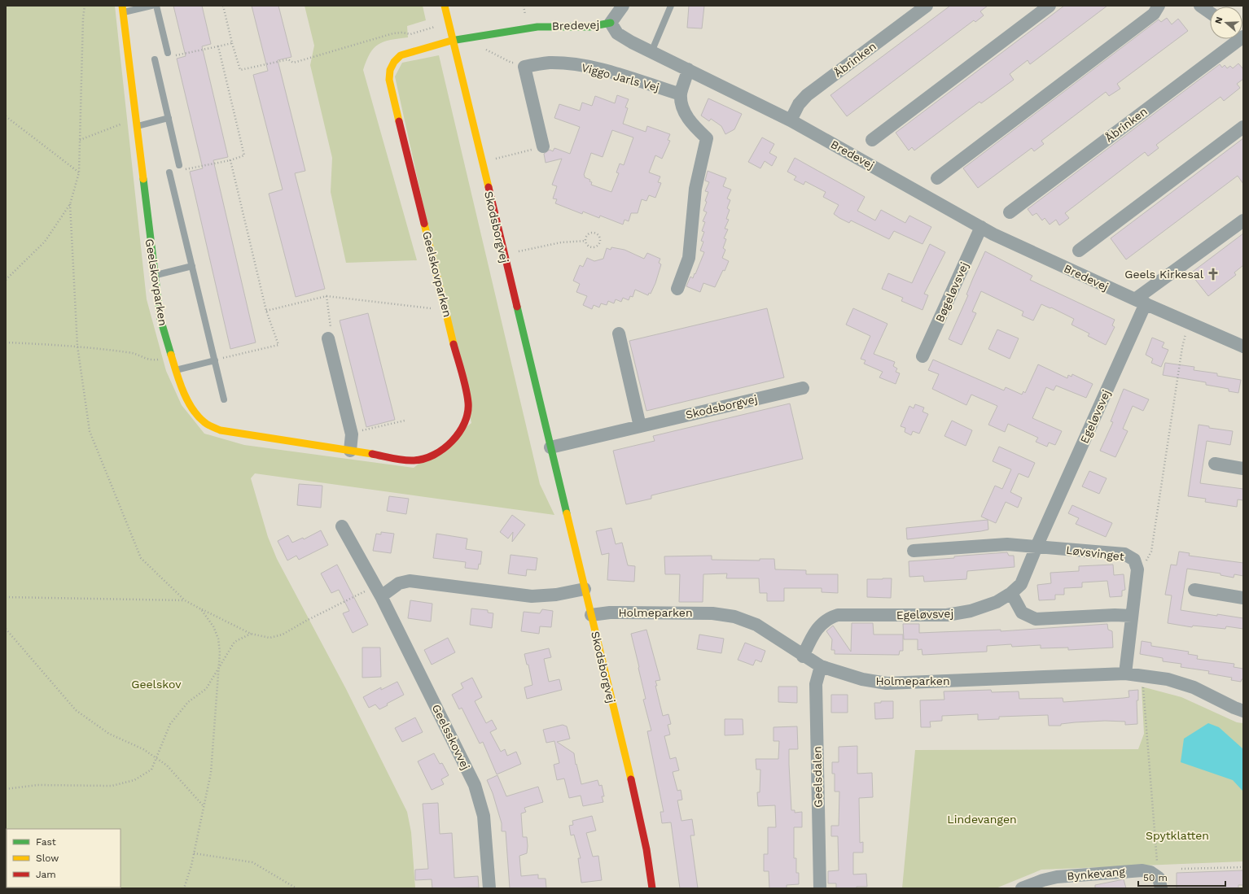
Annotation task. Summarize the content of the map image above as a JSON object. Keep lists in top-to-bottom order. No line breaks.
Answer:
{"streets":{"street":["Bredevej","Åbrinken","Viggo Jarls Vej","Skodsborgvej","Geelskovparken","Bøgeløvsvej","Egeløvsvej","Løvsvinget","Holmeparken","Geelsskovvej","Geelsdalen","Bynkevang"]},"crossings":[["Bredevej","Åbrinken"],["Bredevej","Skodsborgvej"],["Bredevej","Geelskovparken"],["Bredevej","Bøgeløvsvej"],["Bredevej","Egeløvsvej"],["Skodsborgvej","Geelskovparken"],["Skodsborgvej","Holmeparken"],["Egeløvsvej","Løvsvinget"],["Egeløvsvej","Holmeparken"],["Løvsvinget","Holmeparken"],["Holmeparken","Geelsdalen"]],"parks":["Geelskov","Lindevangen","Spytklatten"],"places":{"church":["Geels Kirkesal"]},"legend":["Fast","Slow","Jam"],"scale_bar":"50 m","north":"left"}
